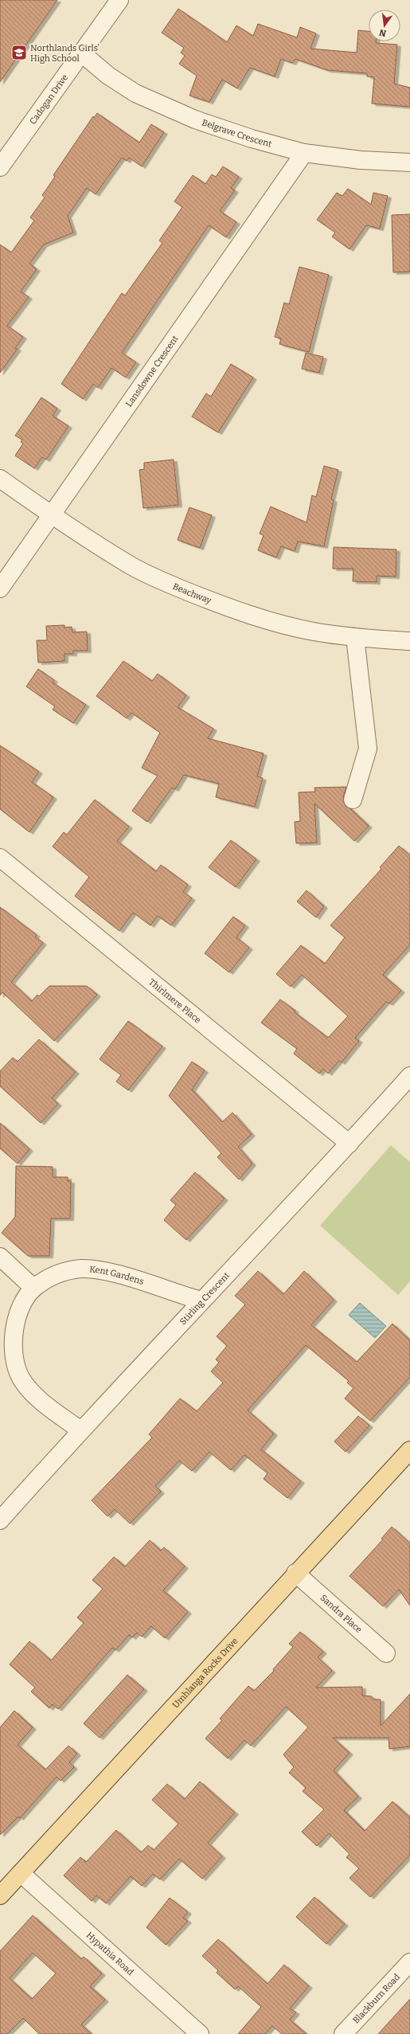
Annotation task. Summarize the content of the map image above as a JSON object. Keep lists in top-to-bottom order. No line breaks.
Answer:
{"streets":{"main road":["Umhlanga Rocks Drive"],"street":["Cadogan Drive","Belgrave Crescent","Lansdowne Crescent","Beachway","Thirlmere Place","Kent Gardens","Stirling Crescent","Sandra Place","Hypathia Road","Blackburn Road"]},"crossings":[["Cadogan Drive","Belgrave Crescent"],["Belgrave Crescent","Lansdowne Crescent"],["Lansdowne Crescent","Beachway"],["Thirlmere Place","Stirling Crescent"],["Kent Gardens","Stirling Crescent"],["Sandra Place","Umhlanga Rocks Drive"],["Umhlanga Rocks Drive","Hypathia Road"]],"places":{"school or university":["Northlands Girls' High School"]},"north":"bottom"}
